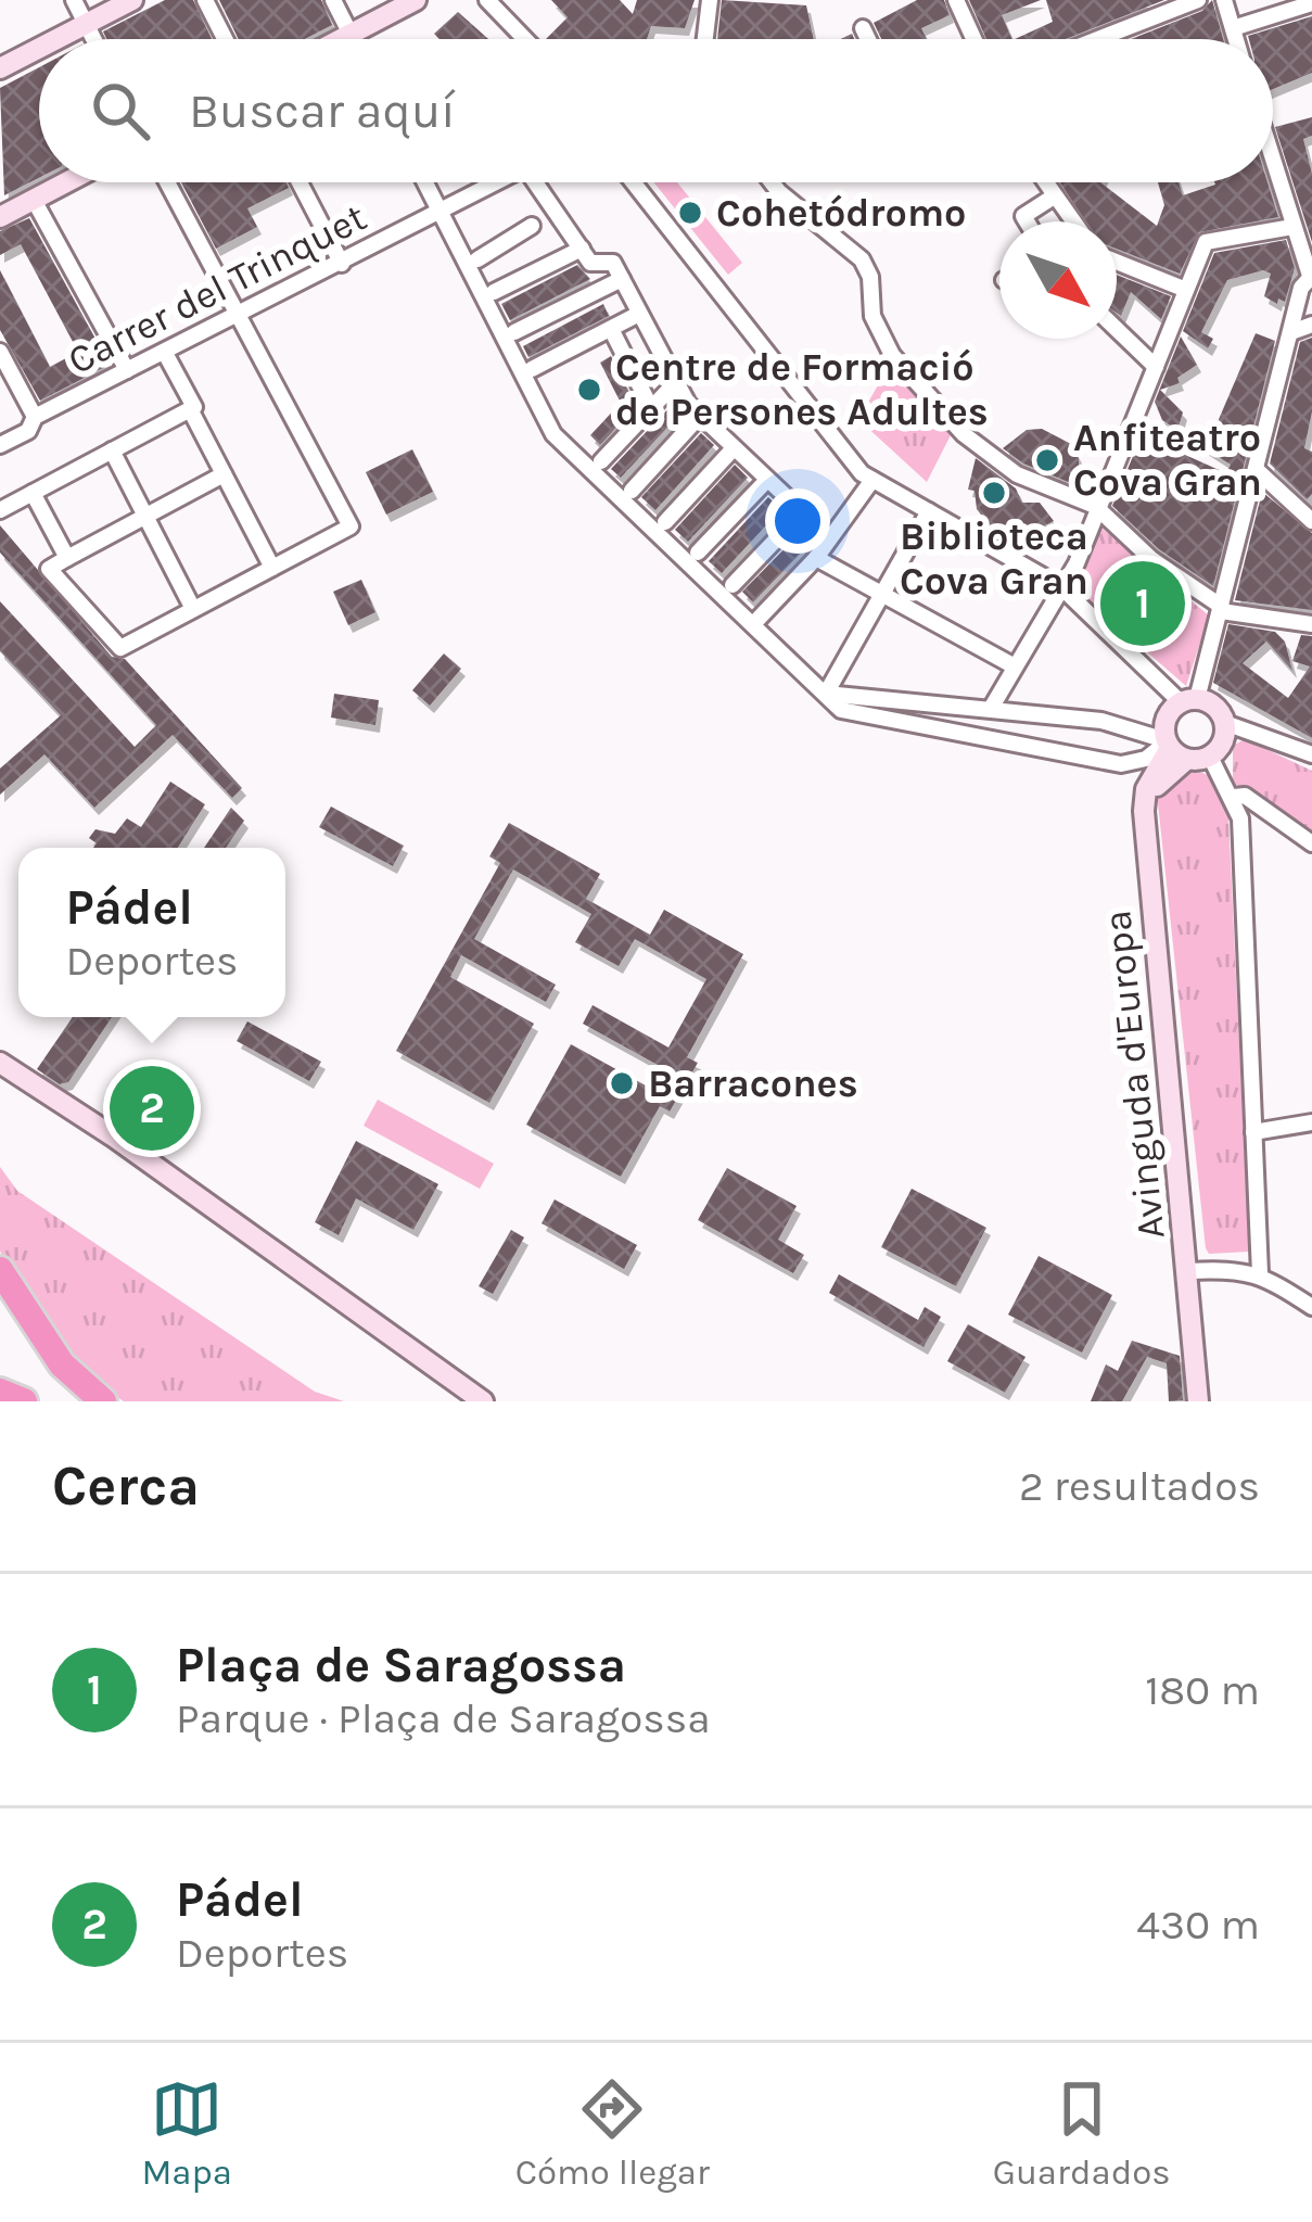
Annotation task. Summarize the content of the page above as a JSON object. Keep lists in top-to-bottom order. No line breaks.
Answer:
{"streets":{"street":["Carrer del Trinquet","Avinguda d'Europa"]},"places":["Cohetódromo","Centre de Formació de Persones Adultes","Anfiteatro Cova Gran","Biblioteca Cova Gran","Barracones"],"north":"bottom right","page":{"search":"Buscar aquí","pins":["1","2"],"popup":["Pádel","Deportes"],"heading":["Cerca","2 resultados"],"list":[{"mark":"1","name":"Plaça de Saragossa","note":"Parque · Plaça de Saragossa","value":"180 m"},{"mark":"2","name":"Pádel","note":"Deportes","value":"430 m"}],"nav":["Mapa","Cómo llegar","Guardados"]}}
